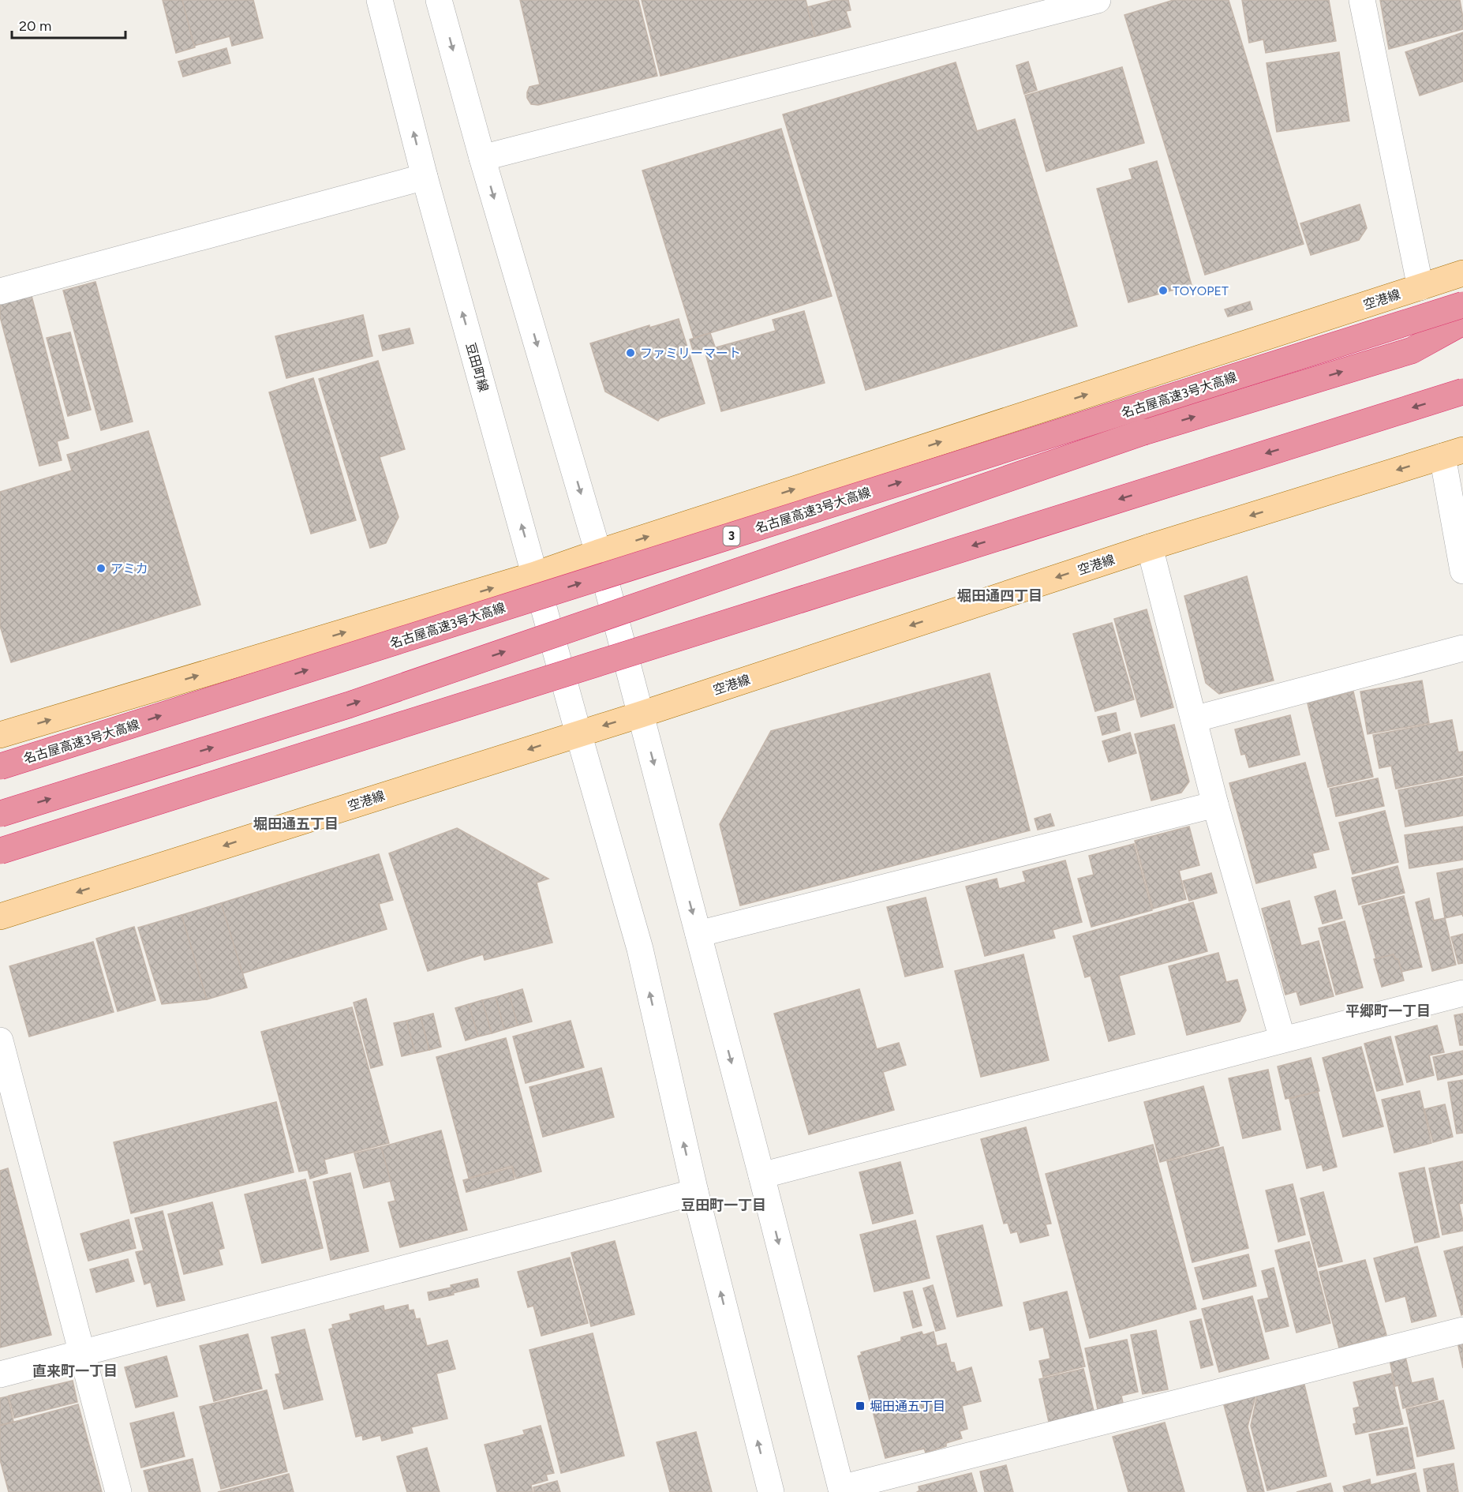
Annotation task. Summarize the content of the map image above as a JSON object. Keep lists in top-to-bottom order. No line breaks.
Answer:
{"streets":{"highway":["名古屋高速3号大高線","3"],"main road":["空港線"],"street":["豆田町線"]},"crossings":[["空港線","豆田町線"]],"districts":["堀田通四丁目","堀田通五丁目","平郷町一丁目","豆田町一丁目","直来町一丁目"],"places":{"other":["TOYOPET","ファミリーマート","アミカ"],"transit":["堀田通五丁目"]},"scale_bar":"20 m"}
